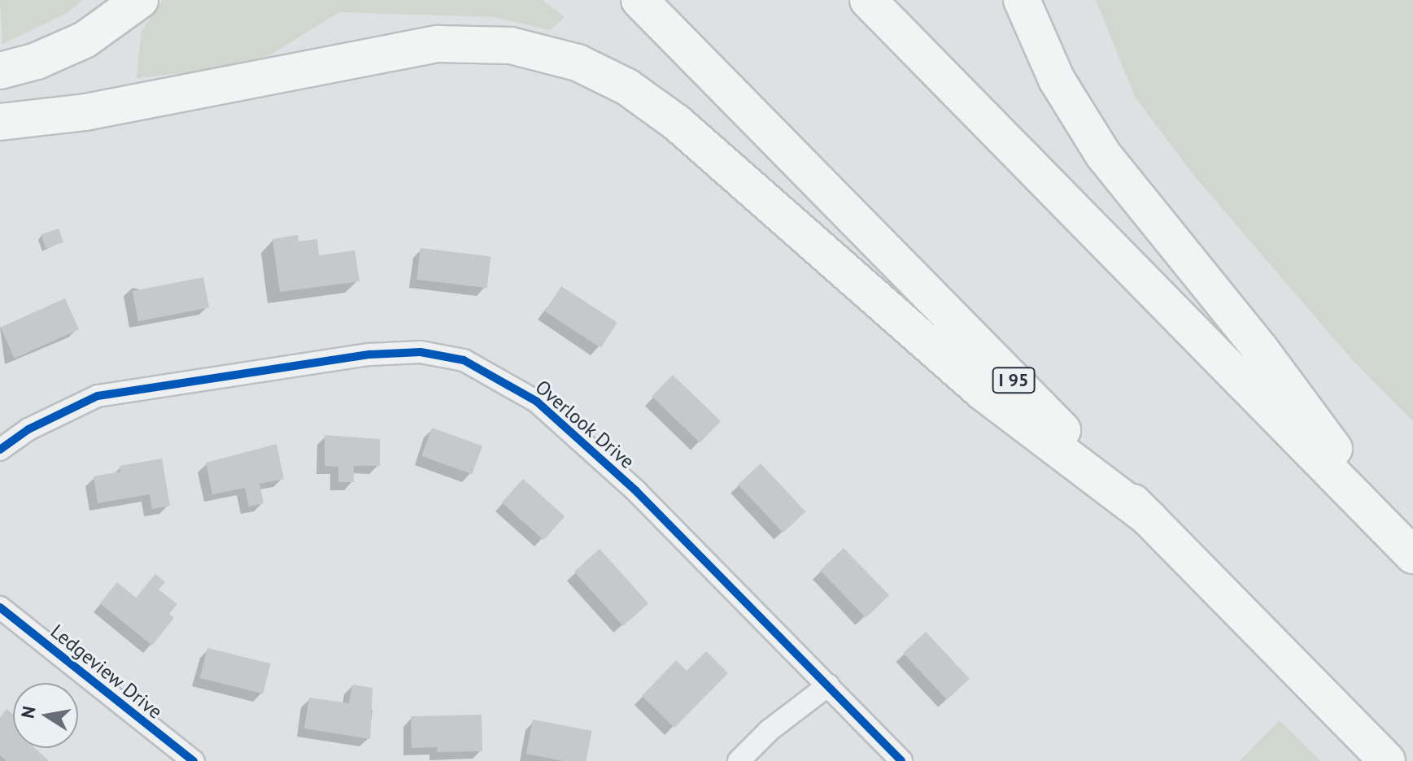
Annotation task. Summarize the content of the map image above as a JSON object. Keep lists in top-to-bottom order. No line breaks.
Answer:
{"streets":{"highway":["I 95"],"street":["Overlook Drive","Ledgeview Drive"]},"north":"left"}
